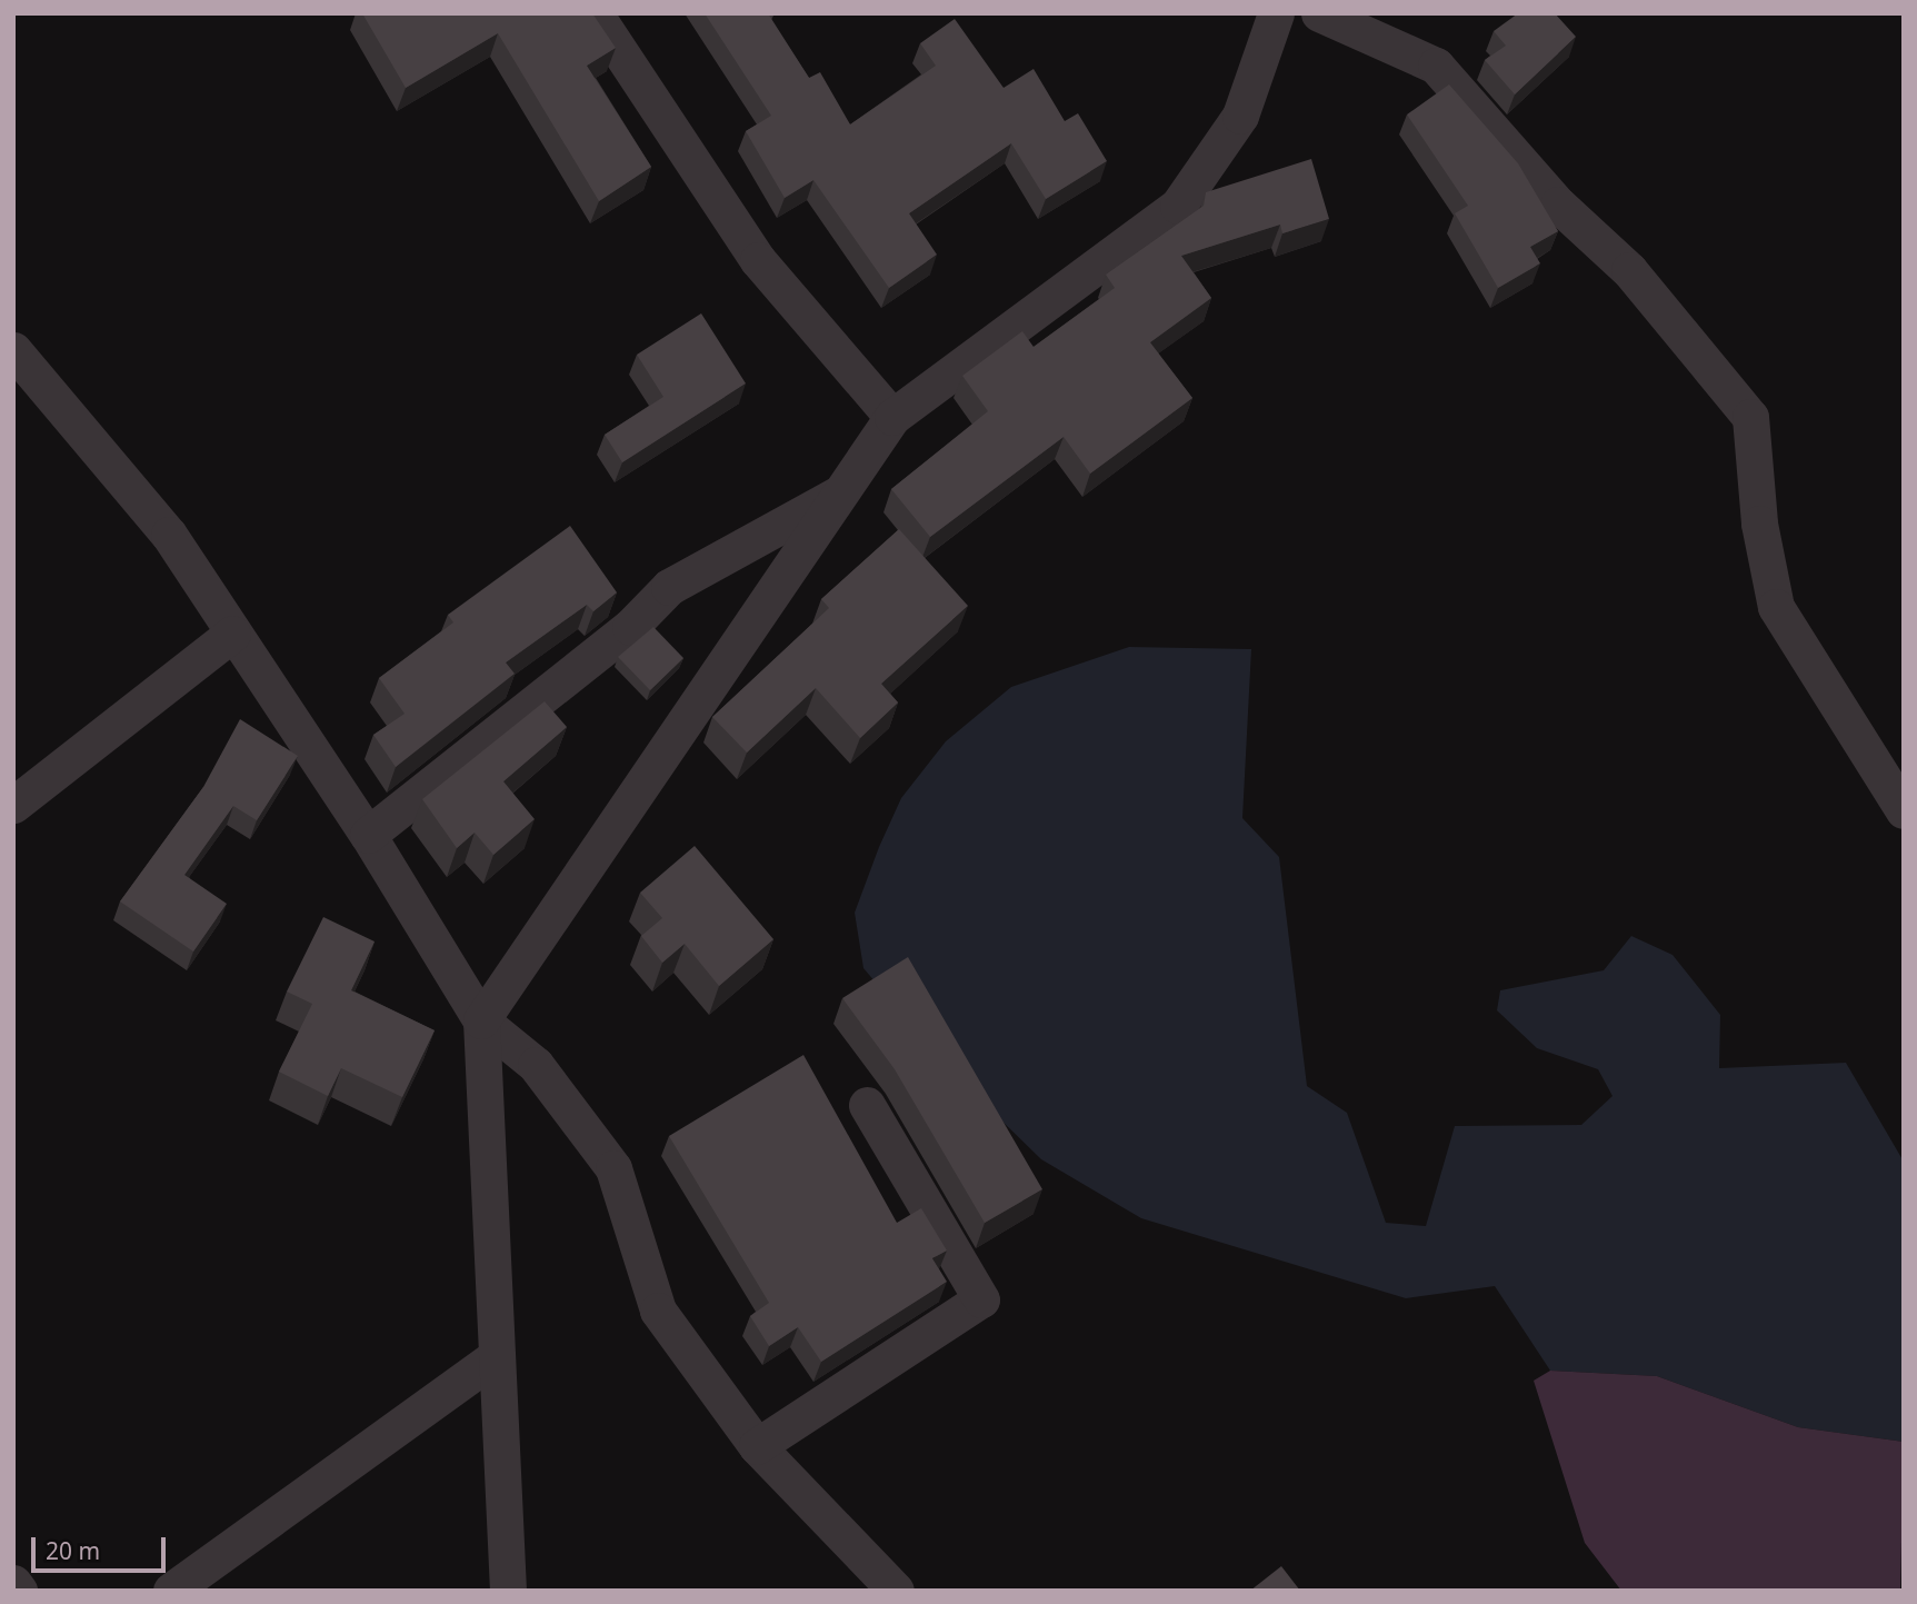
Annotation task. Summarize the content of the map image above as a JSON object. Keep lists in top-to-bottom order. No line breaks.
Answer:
{"scale_bar":"20 m"}
